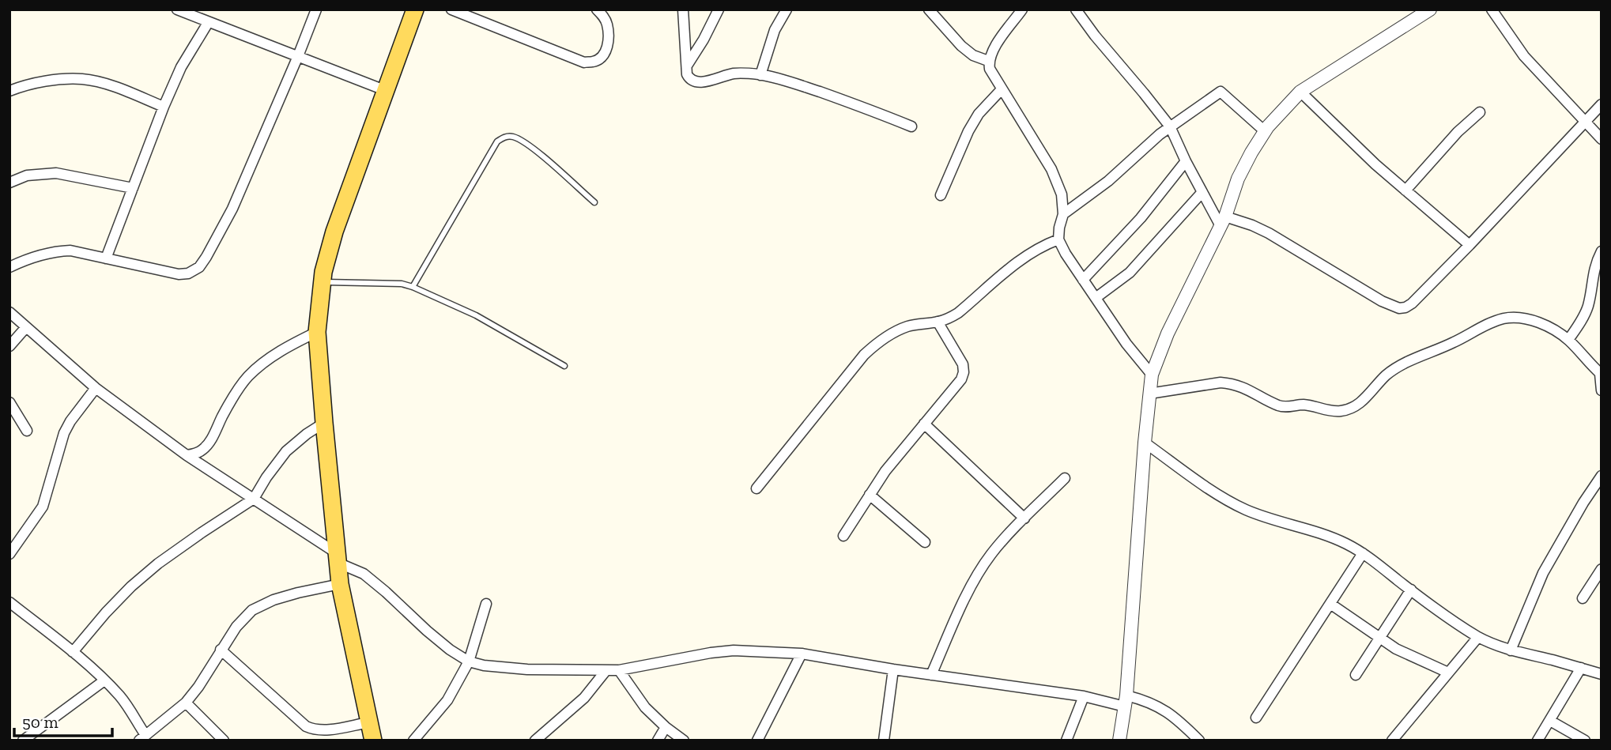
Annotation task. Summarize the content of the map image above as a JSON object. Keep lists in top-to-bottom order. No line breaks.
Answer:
{"scale_bar":"50 m"}
